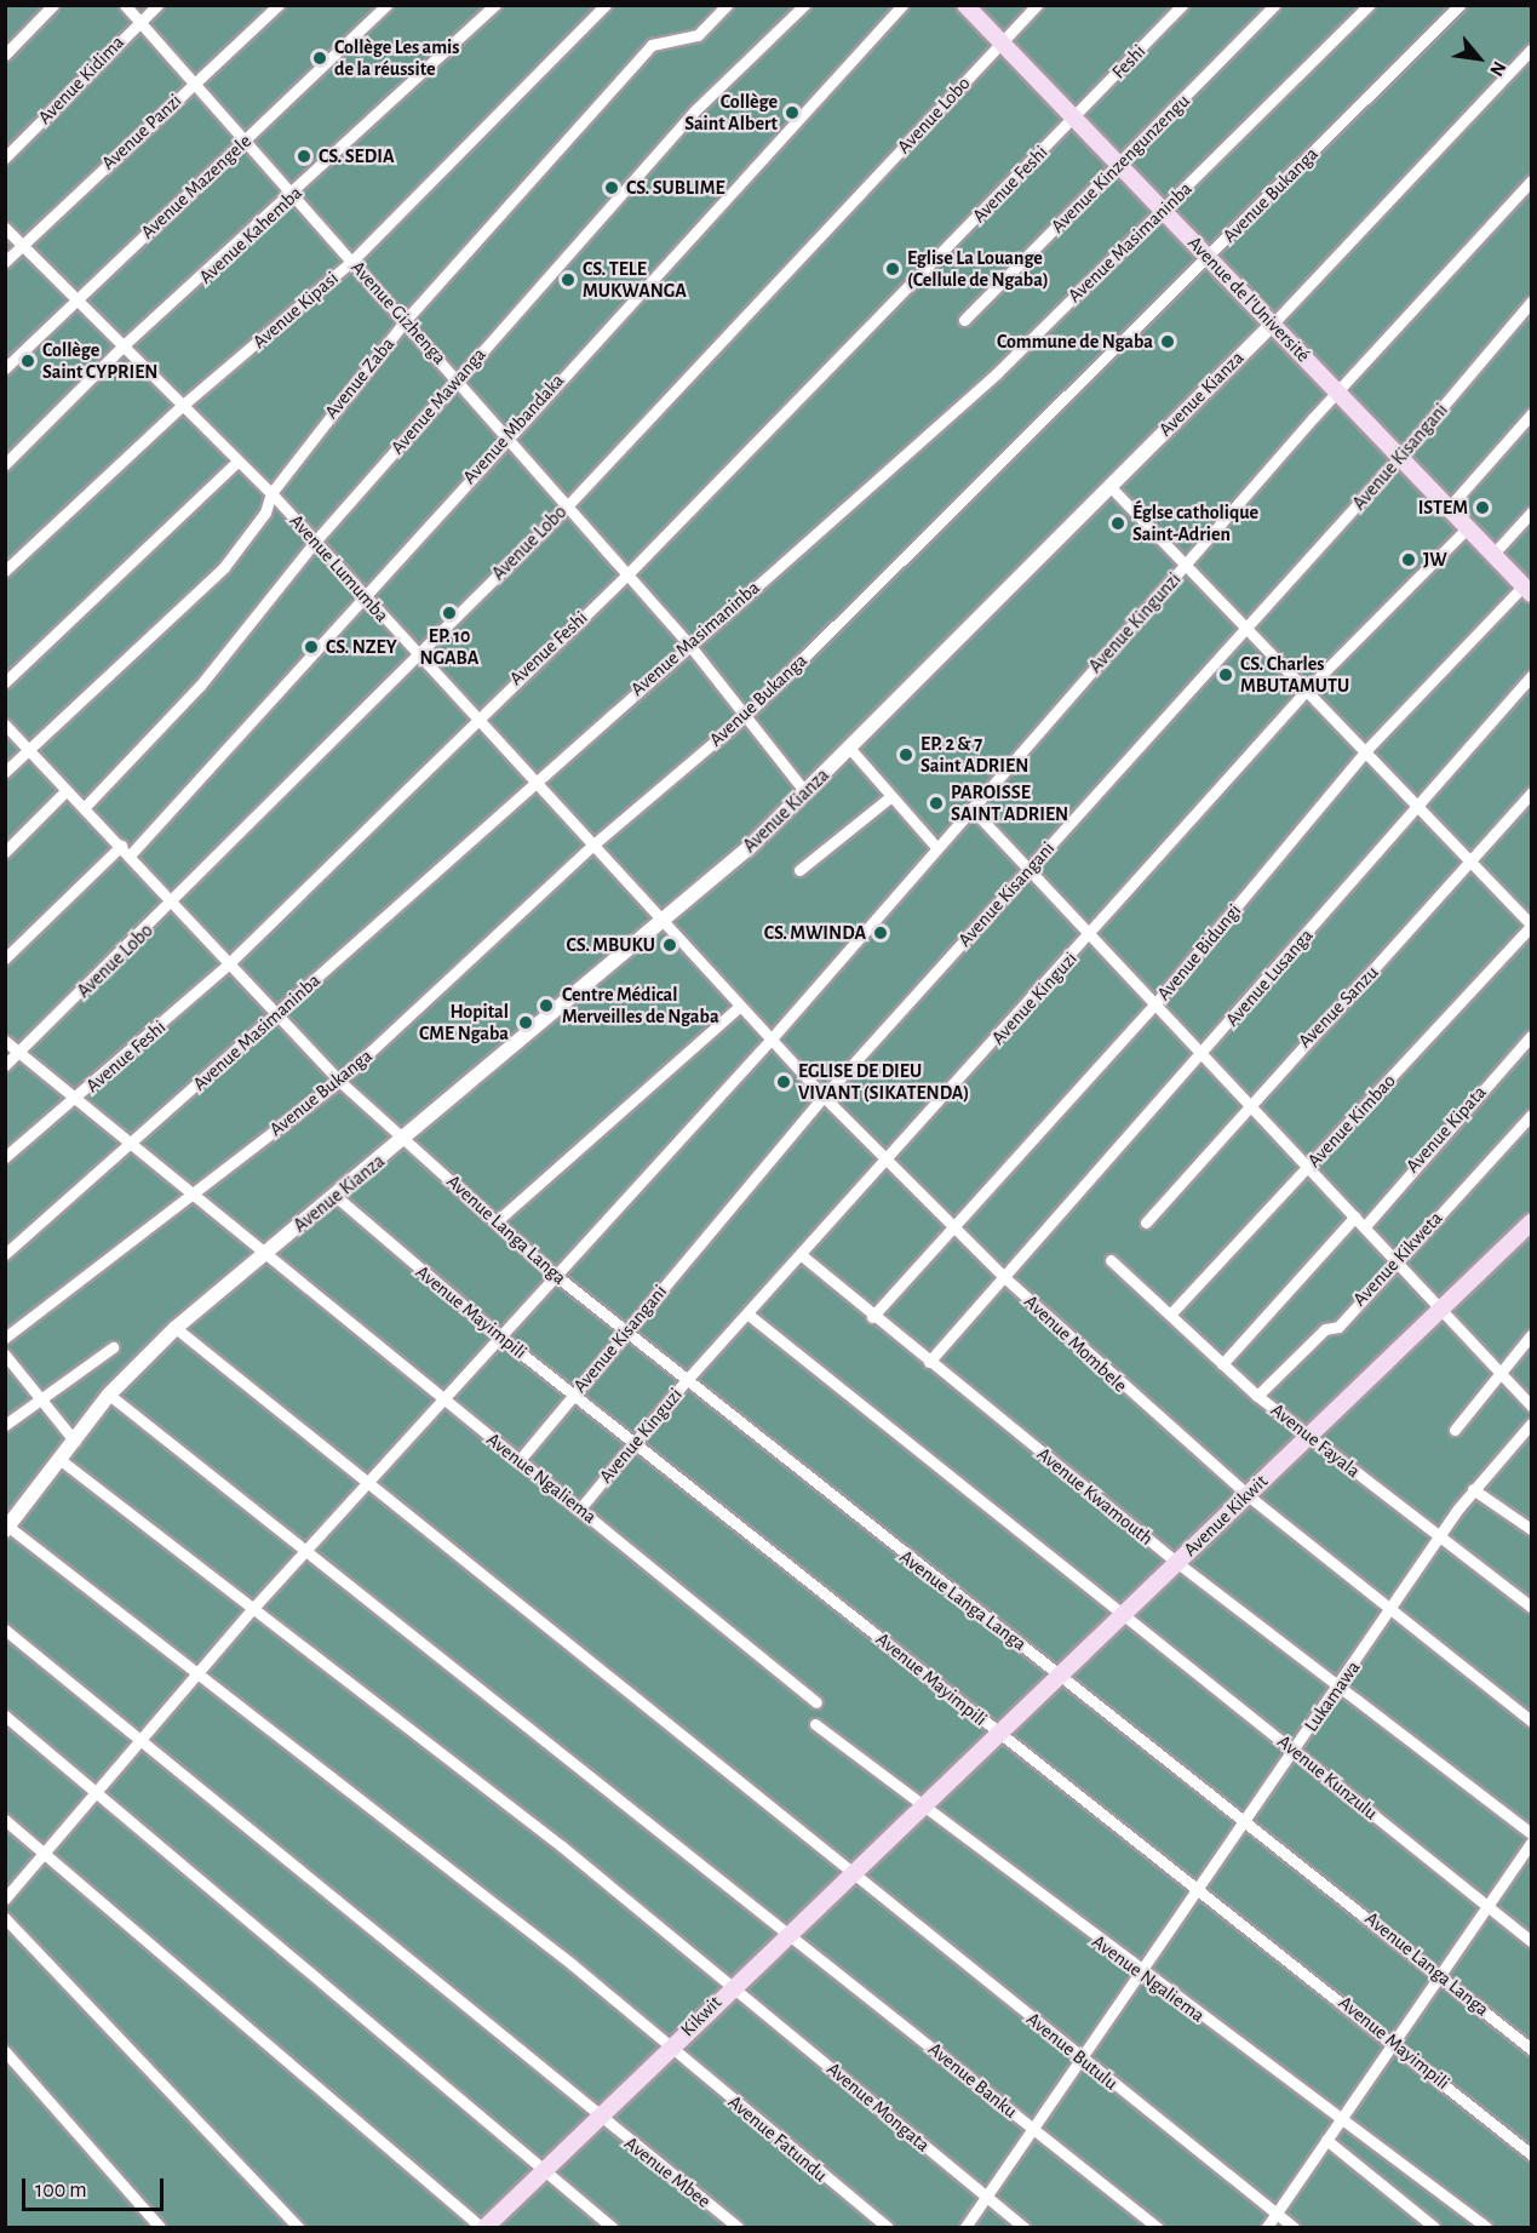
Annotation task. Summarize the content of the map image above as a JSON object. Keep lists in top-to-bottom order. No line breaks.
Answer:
{"streets":{"main road":["Avenue de l’Université","Avenue Kikwit","Kikwit"],"street":["Feshi","Avenue Kidima","Avenue Lobo","Avenue Panzi","Avenue Kinzengunzengu","Avenue Feshi","Avenue Mazengele","Avenue Bukanga","Avenue Kahemba","Avenue Masimaninba","Avenue Kipasi","Avenue Gizhenga","Avenue Zaba","Avenue Kianza","Avenue Mawanga","Avenue Mbandaka","Avenue Kisangani","Avenue Lumumba","Avenue Kingunzi","Avenue Bidungi","Avenue Lusanga","Avenue Kinguzi","Avenue Sanzu","Avenue Kimbao","Avenue Kipata","Avenue Langa Langa","Avenue Kikweta","Avenue Mayimpili","Avenue Mombele","Avenue Fayala","Avenue Ngaliema","Avenue Kwamouth","Lukamawa","Avenue Kunzulu","Avenue Butulu","Avenue Banku","Avenue Mongata","Avenue Fatundu","Avenue Mbee"]},"crossings":[["Feshi","Avenue Feshi"],["Feshi","Avenue de l’Université"],["Avenue Kidima","Avenue Gizhenga"],["Avenue Lobo","Avenue de l’Université"],["Avenue Lobo","Avenue Gizhenga"],["Avenue Lobo","Avenue Lumumba"],["Avenue Lobo","Avenue Langa Langa"],["Avenue Lobo","Avenue Ngaliema"],["Avenue Panzi","Avenue Gizhenga"],["Avenue Panzi","Avenue Lumumba"],["Avenue Kinzengunzengu","Avenue de l’Université"],["Avenue Feshi","Avenue de l’Université"],["Avenue Feshi","Avenue Gizhenga"],["Avenue Feshi","Avenue Lumumba"],["Avenue Feshi","Avenue Langa Langa"],["Avenue Feshi","Avenue Ngaliema"],["Avenue Mazengele","Avenue Gizhenga"],["Avenue Mazengele","Avenue Lumumba"],["Avenue Bukanga","Avenue de l’Université"],["Avenue Bukanga","Avenue Gizhenga"],["Avenue Bukanga","Avenue Lumumba"],["Avenue Bukanga","Avenue Langa Langa"],["Avenue Bukanga","Avenue Ngaliema"],["Avenue Kahemba","Avenue Gizhenga"],["Avenue Kahemba","Avenue Lumumba"],["Avenue Masimaninba","Avenue de l’Université"],["Avenue Masimaninba","Avenue Gizhenga"],["Avenue Masimaninba","Avenue Lumumba"],["Avenue Masimaninba","Avenue Langa Langa"],["Avenue Masimaninba","Avenue Ngaliema"],["Avenue de l’Université","Avenue Kianza"],["Avenue de l’Université","Avenue Kisangani"],["Avenue de l’Université","Avenue Kingunzi"],["Avenue de l’Université","Avenue Bidungi"],["Avenue de l’Université","Avenue Kinguzi"],["Avenue Kipasi","Avenue Gizhenga"],["Avenue Kipasi","Avenue Lumumba"],["Avenue Gizhenga","Avenue Zaba"],["Avenue Gizhenga","Avenue Kianza"],["Avenue Gizhenga","Avenue Mawanga"],["Avenue Gizhenga","Avenue Mbandaka"],["Avenue Zaba","Avenue Lumumba"],["Avenue Zaba","Avenue Langa Langa"],["Avenue Kianza","Avenue Lumumba"],["Avenue Kianza","Avenue Langa Langa"],["Avenue Kianza","Avenue Mayimpili"],["Avenue Kianza","Avenue Mombele"],["Avenue Kianza","Avenue Ngaliema"],["Avenue Kianza","Avenue Butulu"],["Avenue Kianza","Avenue Banku"],["Avenue Kianza","Avenue Mongata"],["Avenue Kianza","Avenue Fatundu"],["Avenue Mawanga","Avenue Lumumba"],["Avenue Mawanga","Avenue Langa Langa"],["Avenue Mbandaka","Avenue Lumumba"],["Avenue Mbandaka","Avenue Langa Langa"],["Avenue Kisangani","Avenue Langa Langa"],["Avenue Kisangani","Avenue Mayimpili"],["Avenue Kisangani","Avenue Mombele"],["Avenue Kisangani","Avenue Ngaliema"],["Avenue Lumumba","Avenue Mombele"],["Avenue Kingunzi","Avenue Langa Langa"],["Avenue Kingunzi","Avenue Mayimpili"],["Avenue Kingunzi","Avenue Mombele"],["Avenue Kingunzi","Avenue Ngaliema"],["Avenue Kingunzi","Avenue Butulu"],["Avenue Kingunzi","Avenue Banku"],["Avenue Kingunzi","Avenue Mongata"],["Avenue Kingunzi","Avenue Fatundu"],["Avenue Kingunzi","Avenue Mbee"],["Avenue Bidungi","Avenue Mombele"],["Avenue Bidungi","Avenue Kwamouth"],["Avenue Lusanga","Avenue Mombele"],["Avenue Lusanga","Avenue Kwamouth"],["Avenue Kinguzi","Avenue Langa Langa"],["Avenue Kinguzi","Avenue Mayimpili"],["Avenue Kinguzi","Avenue Mombele"],["Avenue Kinguzi","Avenue Ngaliema"],["Avenue Kinguzi","Avenue Kwamouth"],["Avenue Kimbao","Avenue Fayala"],["Avenue Langa Langa","Avenue Kikwit"],["Avenue Langa Langa","Lukamawa"],["Avenue Kikweta","Avenue Fayala"],["Avenue Mayimpili","Avenue Kikwit"],["Avenue Mayimpili","Lukamawa"],["Avenue Mombele","Avenue Kikwit"],["Avenue Mombele","Lukamawa"],["Avenue Fayala","Avenue Kikwit"],["Avenue Fayala","Lukamawa"],["Avenue Ngaliema","Avenue Kikwit"],["Avenue Ngaliema","Lukamawa"],["Avenue Ngaliema","Kikwit"],["Avenue Kwamouth","Avenue Kikwit"],["Avenue Kwamouth","Lukamawa"],["Avenue Kikwit","Avenue Kunzulu"],["Avenue Kikwit","Kikwit"],["Lukamawa","Avenue Kunzulu"],["Lukamawa","Avenue Butulu"],["Lukamawa","Avenue Banku"],["Lukamawa","Avenue Mongata"],["Kikwit","Avenue Butulu"],["Kikwit","Avenue Banku"],["Kikwit","Avenue Mongata"],["Kikwit","Avenue Fatundu"],["Kikwit","Avenue Mbee"]],"places":["Collège Les amis de la réussite","Collège Saint Albert","CS. SEDIA","CS. SUBLIME","Eglise La Louange (Cellule de Ngaba)","CS. TELE MUKWANGA","Commune de Ngaba","Collège Saint CYPRIEN","ISTEM","Églse catholique Saint-Adrien","JW","EP. 10 NGABA","CS. NZEY","CS. Charles MBUTAMUTU","EP. 2 & 7 Saint ADRIEN","PAROISSE SAINT ADRIEN","CS. MWINDA","CS. MBUKU","Centre Médical Merveilles de Ngaba","Hopital CME Ngaba","EGLISE DE DIEU VIVANT (SIKATENDA)"],"scale_bar":"100 m","north":"bottom right"}
